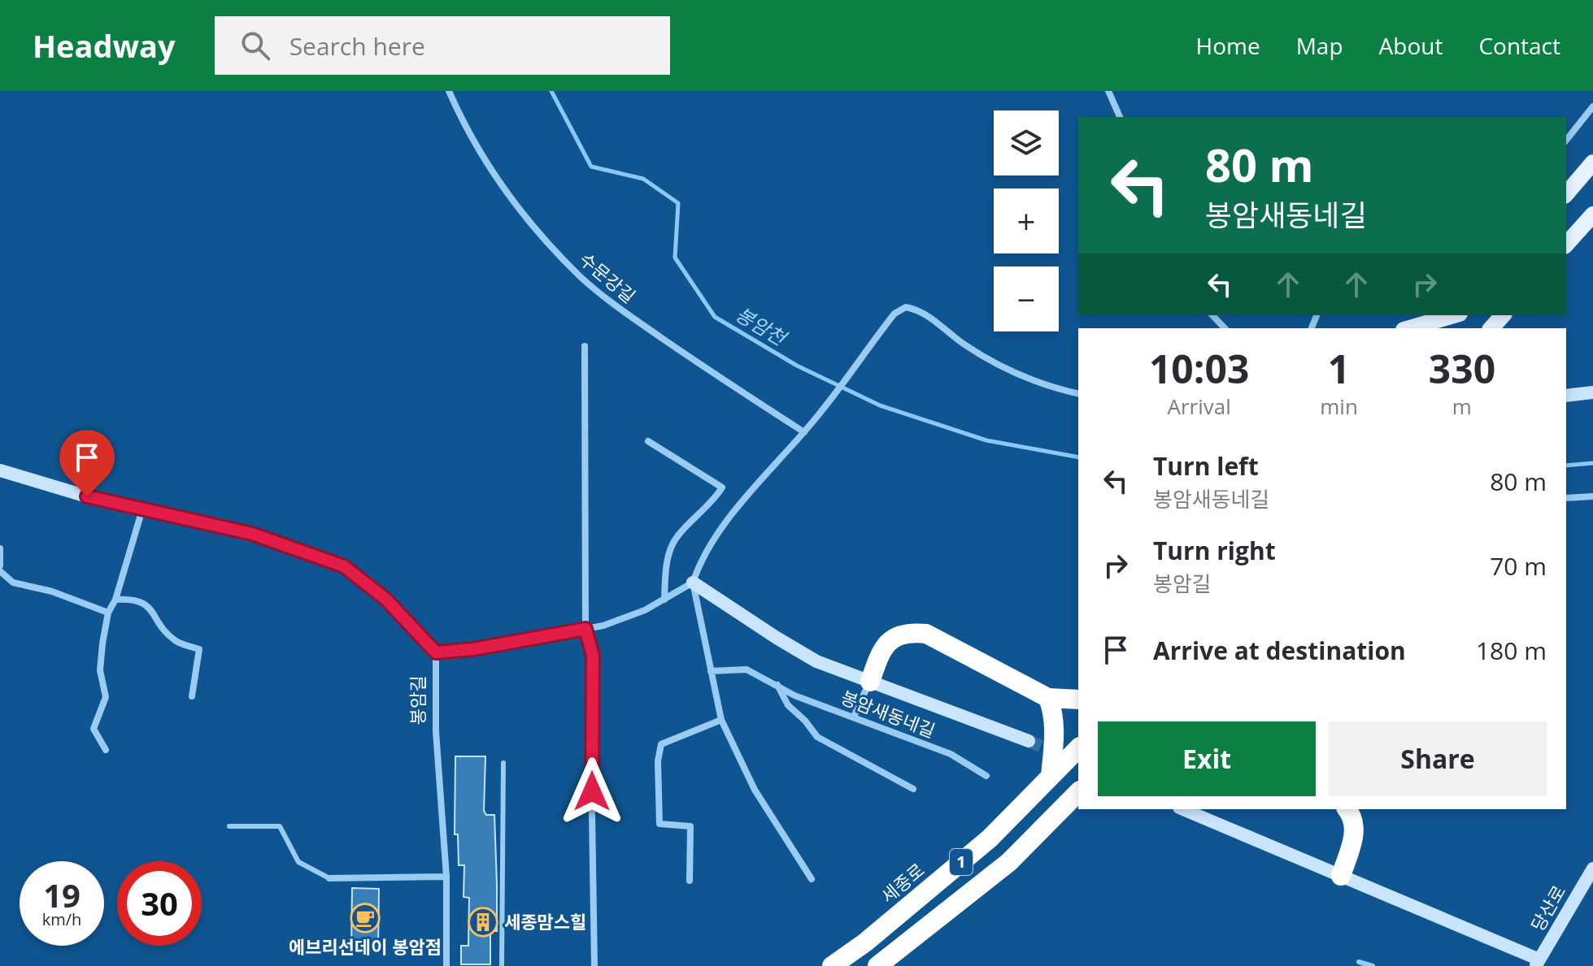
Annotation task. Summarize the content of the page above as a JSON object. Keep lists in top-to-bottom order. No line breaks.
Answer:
{"streets":{"highway":["1","세종로"],"street":["수문강길","봉암길","봉암새동네길","당산로"]},"water":["봉암천"],"places":{"cafe":["에브리선데이 봉암점"],"building":["세종맘스힐"]},"page":{"header":"Headway","search":"Search here","nav":["Home","Map","About","Contact"],"map_buttons":["+","−"],"turn":["80 m","봉암새동네길"],"eta":["10:03","Arrival","1","min","330","m"],"list":[{"name":"Turn left","note":"봉암새동네길","value":"80 m"},{"name":"Turn right","note":"봉암길","value":"70 m"},{"name":"Arrive at destination","value":"180 m"}],"buttons":["Exit","Share"],"speed":"19 km/h","limit":"30"}}
